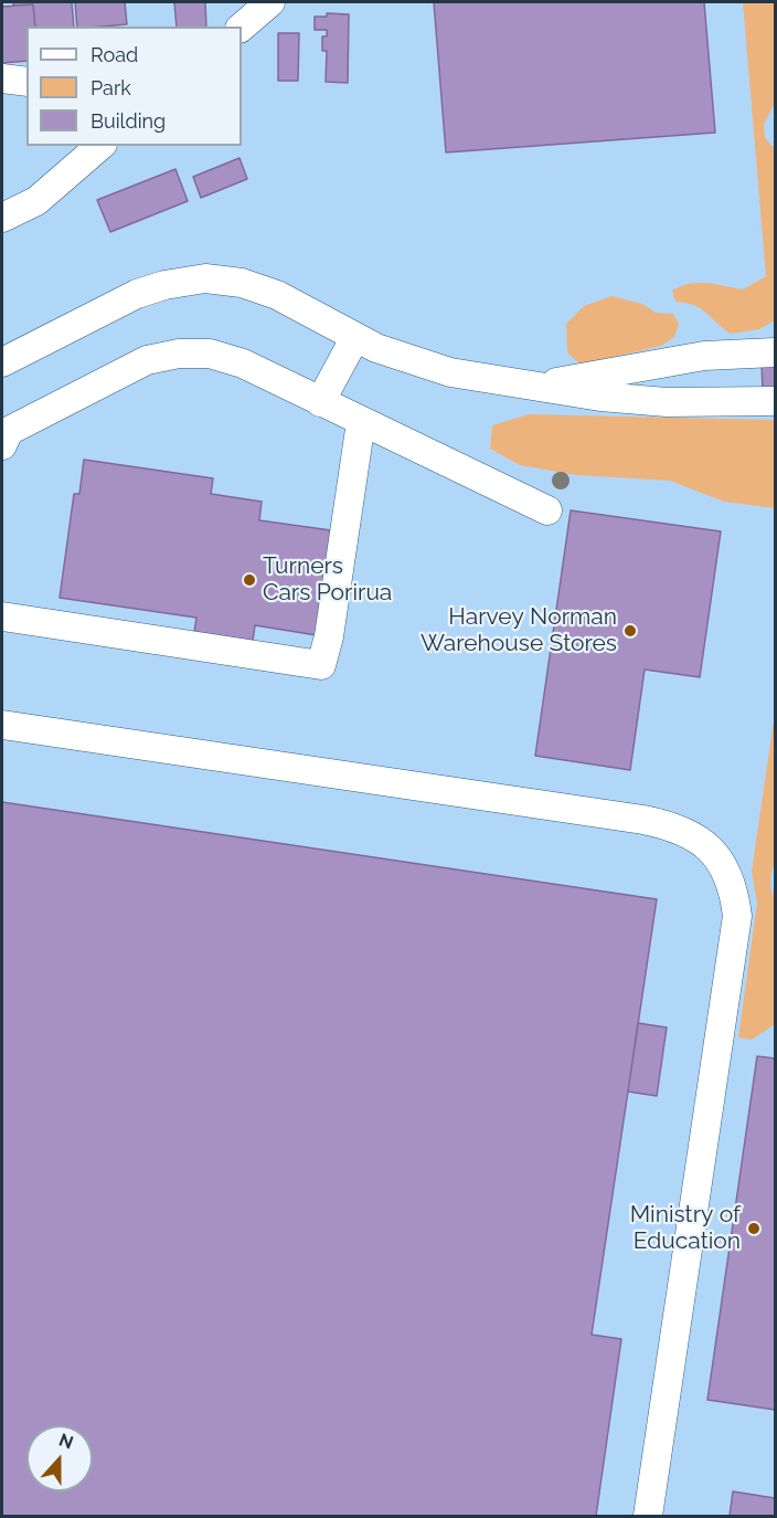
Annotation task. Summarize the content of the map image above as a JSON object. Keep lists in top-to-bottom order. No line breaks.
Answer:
{"places":["Turners Cars Porirua","Harvey Norman Warehouse Stores","Ministry of Education"],"legend":["Road","Park","Building"],"north":"top"}
